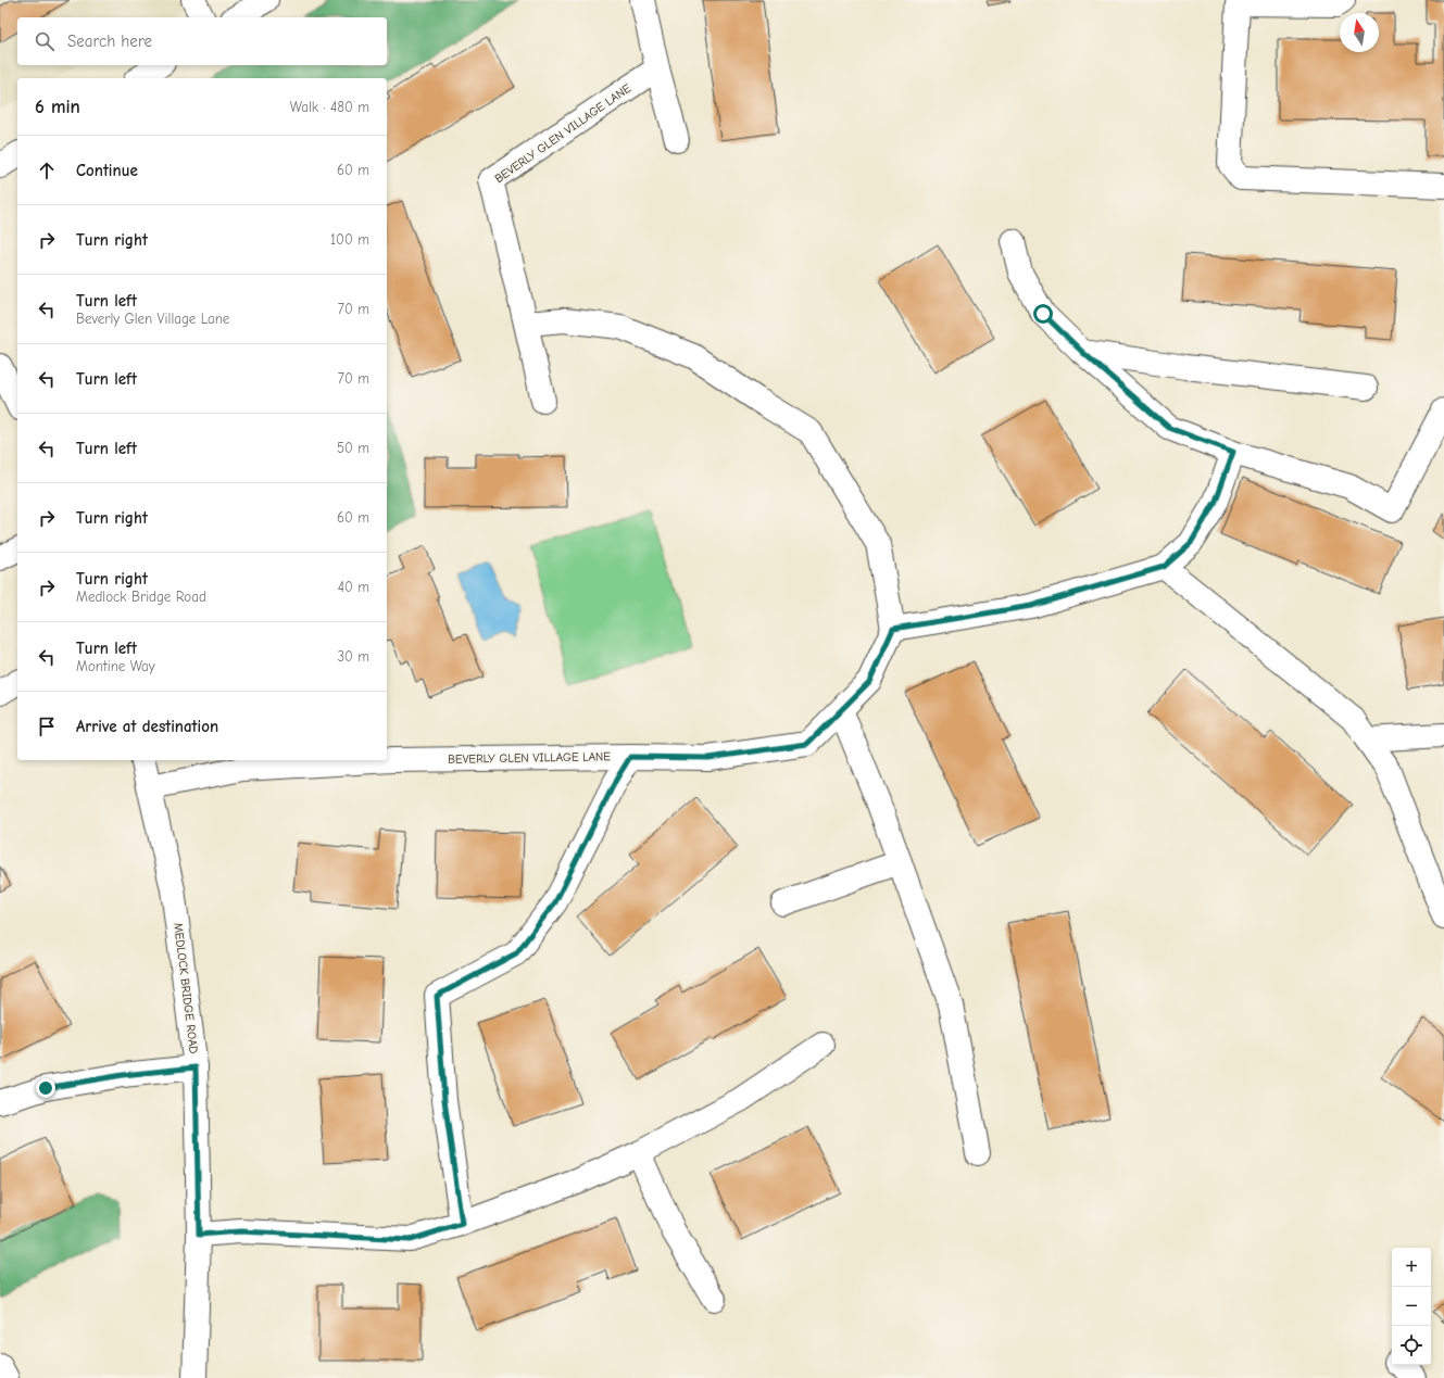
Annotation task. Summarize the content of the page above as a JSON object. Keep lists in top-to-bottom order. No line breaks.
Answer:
{"streets":{"street":["BEVERLY GLEN VILLAGE LANE","MEDLOCK BRIDGE ROAD"]},"crossings":[["BEVERLY GLEN VILLAGE LANE","MEDLOCK BRIDGE ROAD"]],"north":"top","page":{"search":"Search here","heading":["6 min","Walk · 480 m"],"list":[["Continue","60 m"],["Turn right","100 m"],["Turn left","Beverly Glen Village Lane","70 m"],["Turn left","70 m"],["Turn left","50 m"],["Turn right","60 m"],["Turn right","Medlock Bridge Road","40 m"],["Turn left","Montine Way","30 m"],"Arrive at destination"],"map_buttons":["+","−"]}}
